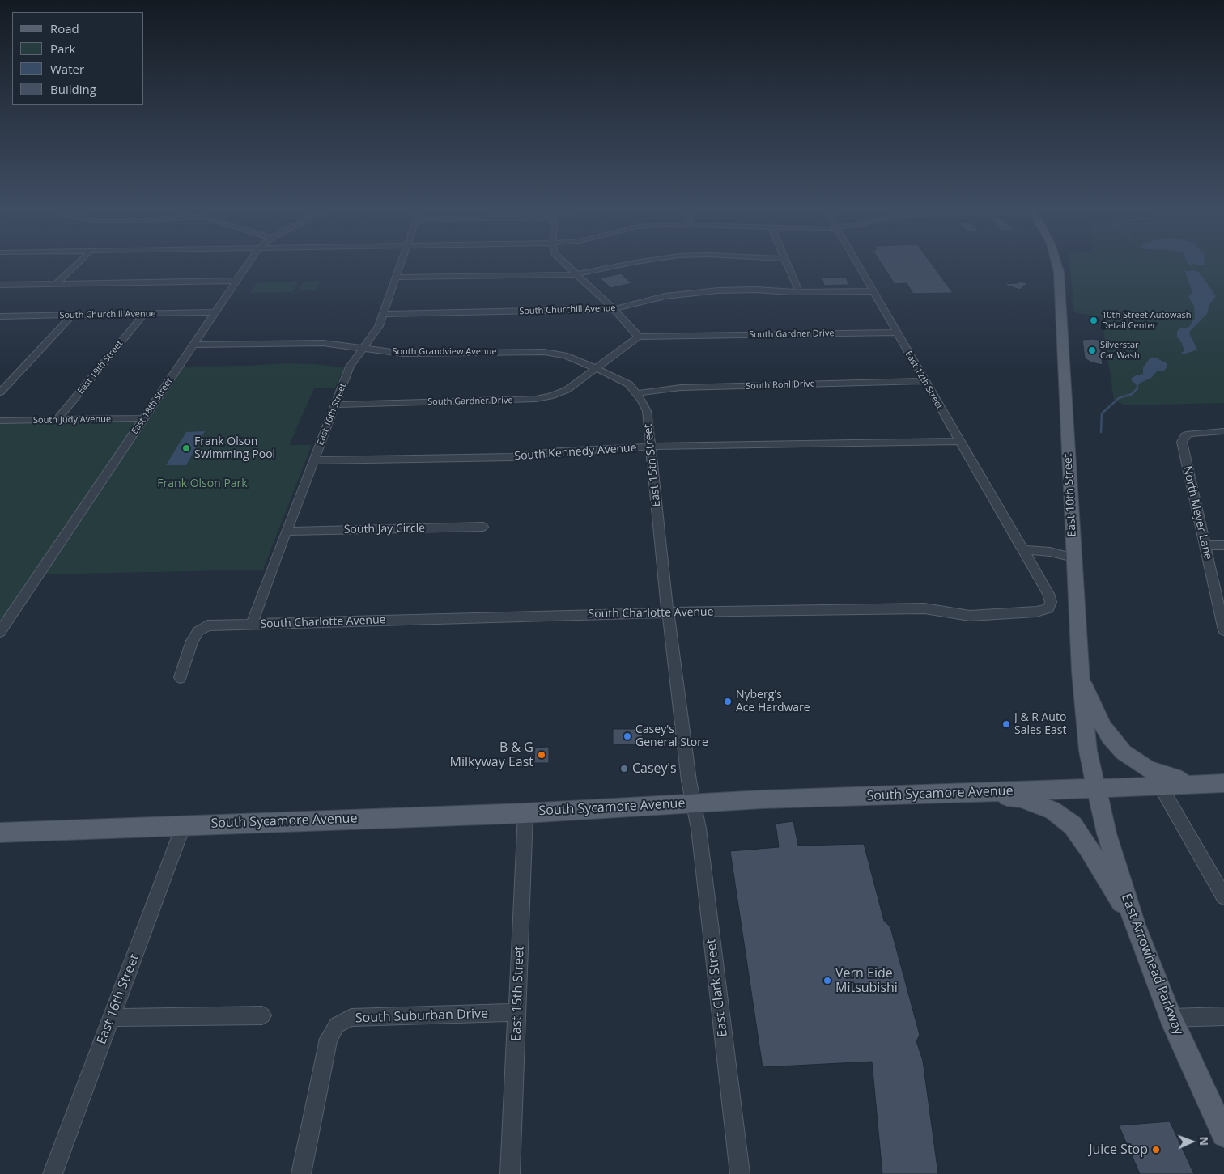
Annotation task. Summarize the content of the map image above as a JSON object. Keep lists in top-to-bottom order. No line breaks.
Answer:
{"streets":{"main road":["East 10th Street","South Sycamore Avenue","East Arrowhead Parkway"],"street":["South Churchill Avenue","South Gardner Drive","South Grandview Avenue","East 19th Street","East 12th Street","South Rohl Drive","East 18th Street","East 16th Street","South Judy Avenue","South Kennedy Avenue","East 15th Street","North Meyer Lane","South Jay Circle","South Charlotte Avenue","East Clark Street","South Suburban Drive"]},"crossings":[["South Churchill Avenue","East 19th Street"],["South Churchill Avenue","East 12th Street"],["South Churchill Avenue","East 18th Street"],["South Churchill Avenue","East 16th Street"],["South Gardner Drive","South Grandview Avenue"],["South Gardner Drive","East 12th Street"],["South Gardner Drive","East 16th Street"],["South Gardner Drive","East 15th Street"],["South Grandview Avenue","East 18th Street"],["South Grandview Avenue","East 16th Street"],["South Grandview Avenue","East 15th Street"],["East 19th Street","South Judy Avenue"],["East 12th Street","South Rohl Drive"],["East 12th Street","South Kennedy Avenue"],["East 12th Street","South Charlotte Avenue"],["South Rohl Drive","East 15th Street"],["East 18th Street","South Judy Avenue"],["East 16th Street","South Kennedy Avenue"],["East 16th Street","South Jay Circle"],["East 16th Street","South Charlotte Avenue"],["East 16th Street","South Sycamore Avenue"],["South Kennedy Avenue","East 15th Street"],["East 15th Street","South Charlotte Avenue"],["East 15th Street","South Sycamore Avenue"],["East 15th Street","East Clark Street"],["East 15th Street","South Suburban Drive"],["East 10th Street","South Sycamore Avenue"],["East 10th Street","East Arrowhead Parkway"],["South Sycamore Avenue","East Arrowhead Parkway"],["South Sycamore Avenue","East Clark Street"]],"parks":["Frank Olson Park"],"places":["10th Street Autowash Detail Center","Silverstar Car Wash","Frank Olson Swimming Pool","Nyberg's Ace Hardware","J & R Auto Sales East","Casey's General Store","B & G Milkyway East","Casey's","Vern Eide Mitsubishi","Juice Stop"],"legend":["Road","Park","Water","Building"],"north":"right"}
